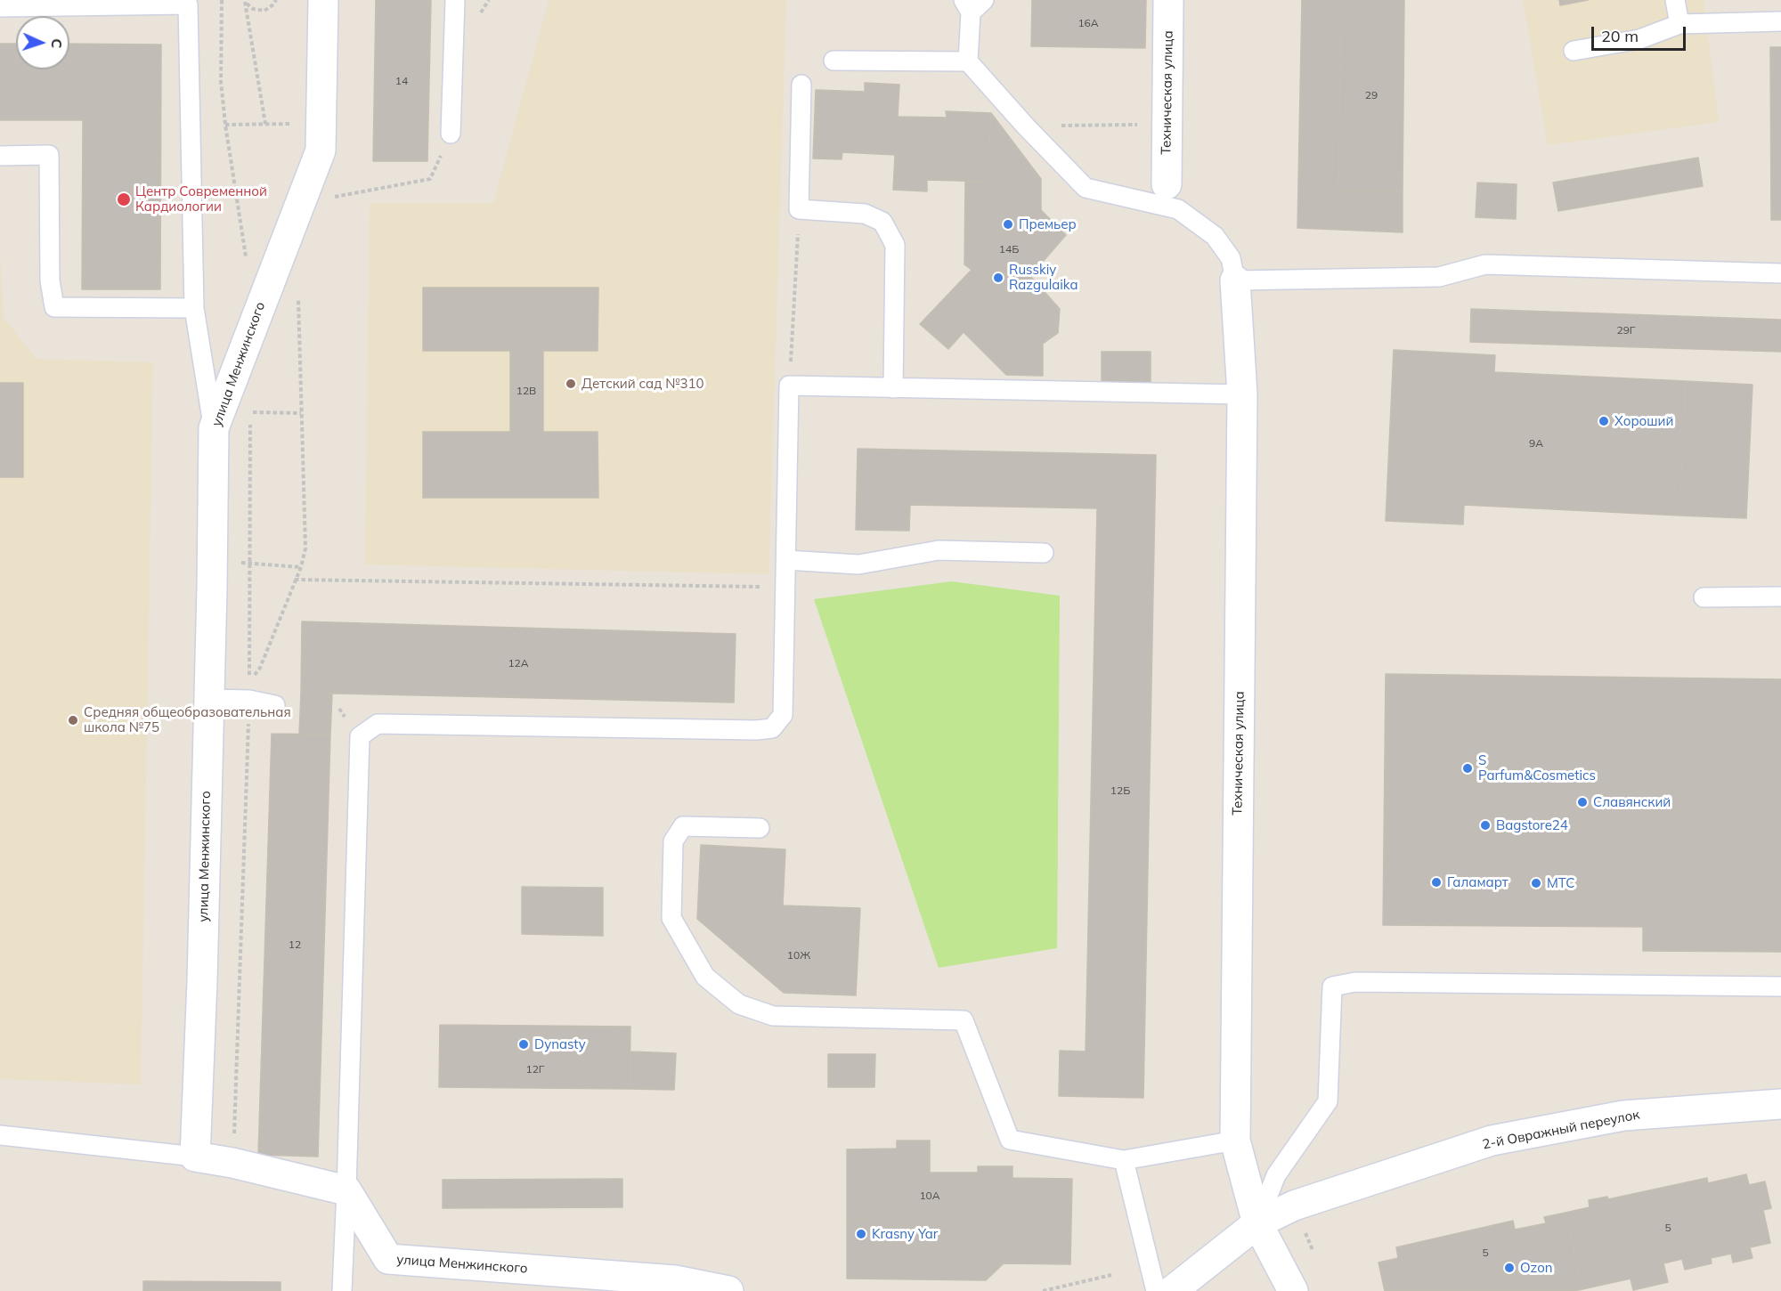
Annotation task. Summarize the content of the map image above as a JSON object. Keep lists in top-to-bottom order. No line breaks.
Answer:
{"streets":{"street":["Техническая улица","улица Менжинского","2-й Овражный переулок"]},"crossings":[["Техническая улица","2-й Овражный переулок"]],"places":["Центр Современной Кардиологии","Премьер","Russkiy Razgulaika","Детский сад №310","Хороший","Средняя общеобразовательная школа №75","S Parfum&Cosmetics","Славянский","Bagstore24","Галамарт","МТС","Dynasty","Krasny Yar","Ozon"],"house_numbers":["16А","14","29","14Б","29Г","12В","9А","12А","12Б","12","10Ж","12Г","10А","5","5"],"scale_bar":"20 m","north":"right"}
